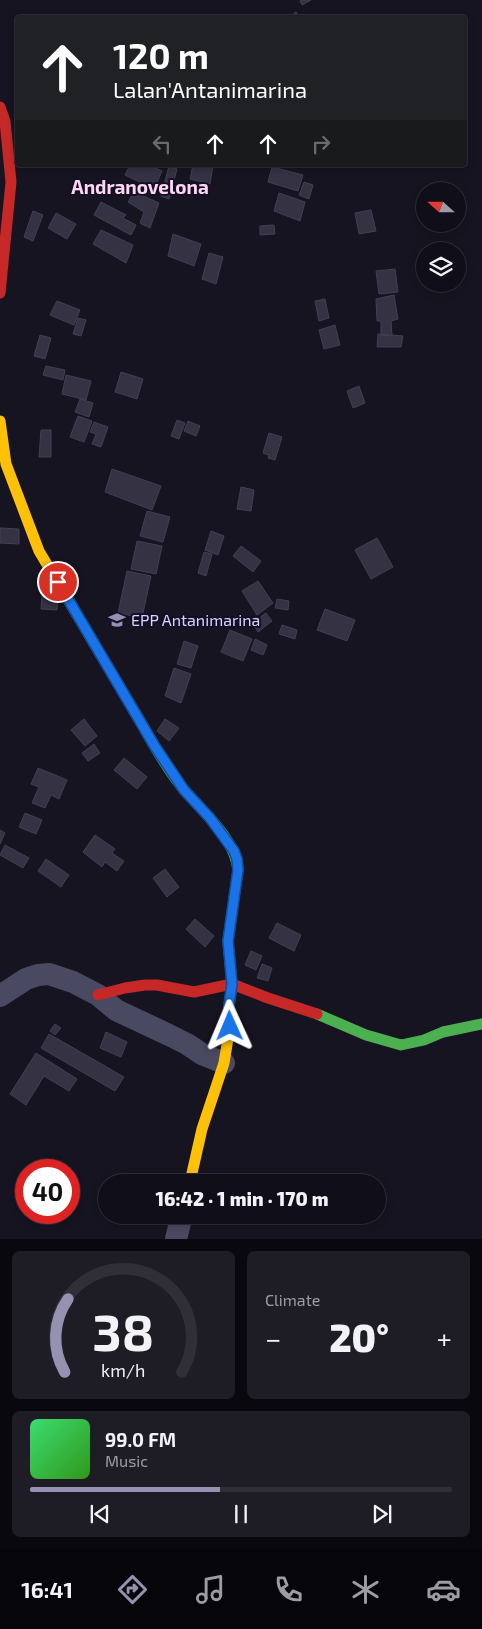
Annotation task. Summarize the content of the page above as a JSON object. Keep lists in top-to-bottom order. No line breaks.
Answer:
{"districts":["Andranovelona"],"places":{"school or university":["EPP Antanimarina"]},"north":"left","page":{"turn":["120 m","Lalan'Antanimarina"],"limit":"40","trip":"16:42 · 1 min · 170 m","tile":"Climate","heat":["−","20°","+"],"song":["99.0 FM","Music"],"tabs":"16:41","gauge":["38","km/h"]}}
